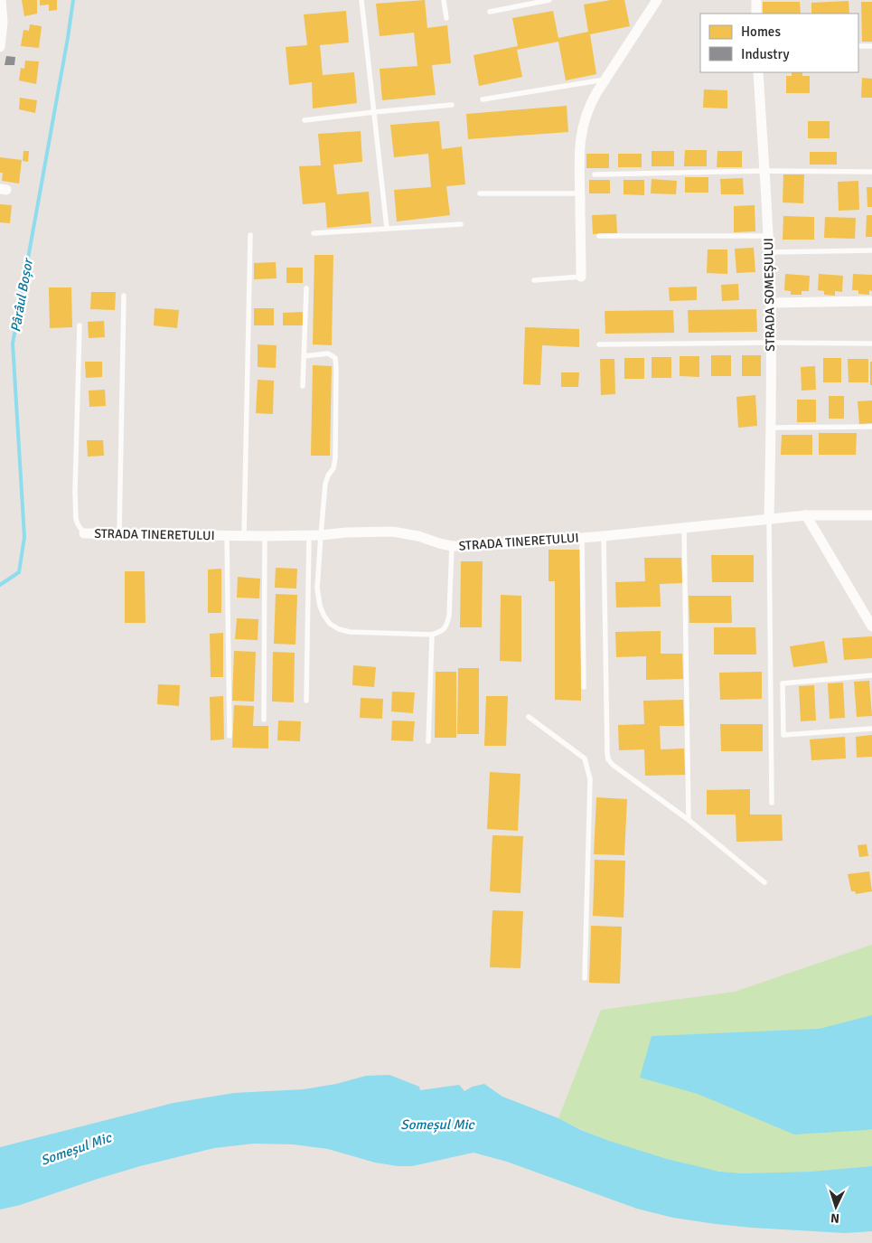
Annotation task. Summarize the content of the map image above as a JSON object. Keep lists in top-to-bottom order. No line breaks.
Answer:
{"streets":{"street":["STRADA SOMEȘULUI","STRADA TINERETULUI"]},"crossings":[["STRADA SOMEȘULUI","STRADA TINERETULUI"]],"water":["Pârâul Boșor","Someșul Mic"],"legend":["Homes","Industry"],"north":"bottom"}
